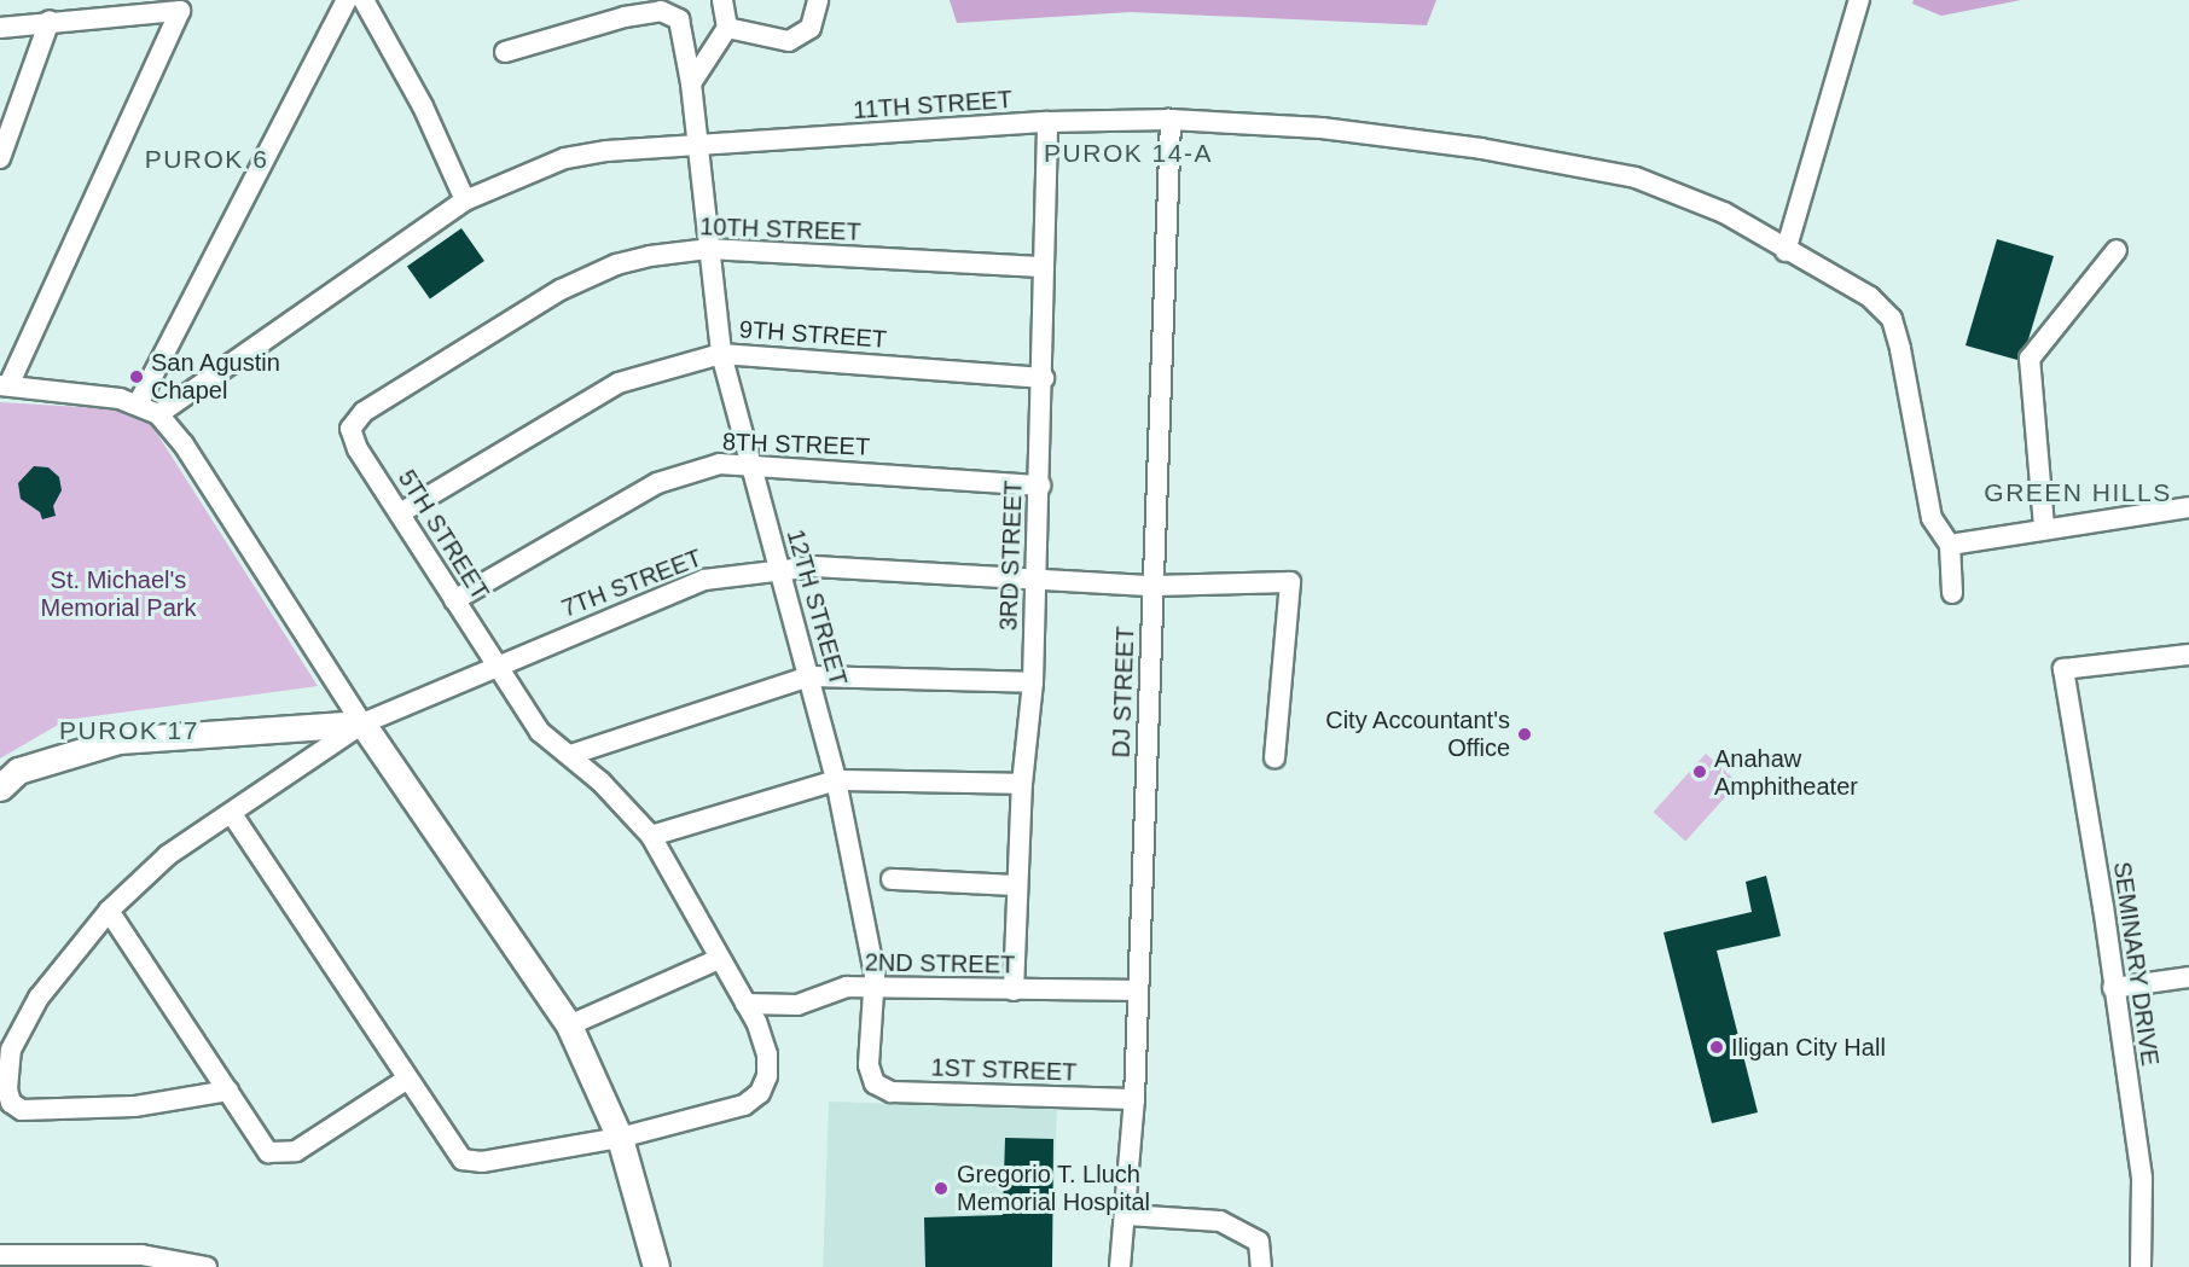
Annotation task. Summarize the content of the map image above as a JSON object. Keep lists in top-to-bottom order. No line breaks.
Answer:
{"streets":{"street":["11TH STREET","10TH STREET","9TH STREET","8TH STREET","5TH STREET","3RD STREET","7TH STREET","12TH STREET","DJ STREET","2ND STREET","SEMINARY DRIVE","1ST STREET"]},"crossings":[["11TH STREET","3RD STREET"],["11TH STREET","12TH STREET"],["11TH STREET","DJ STREET"],["10TH STREET","5TH STREET"],["10TH STREET","3RD STREET"],["10TH STREET","12TH STREET"],["9TH STREET","5TH STREET"],["9TH STREET","3RD STREET"],["9TH STREET","12TH STREET"],["8TH STREET","5TH STREET"],["8TH STREET","3RD STREET"],["8TH STREET","12TH STREET"],["5TH STREET","7TH STREET"],["5TH STREET","2ND STREET"],["3RD STREET","7TH STREET"],["3RD STREET","2ND STREET"],["7TH STREET","12TH STREET"],["7TH STREET","DJ STREET"],["12TH STREET","2ND STREET"],["12TH STREET","1ST STREET"],["DJ STREET","2ND STREET"],["DJ STREET","1ST STREET"]],"districts":["PUROK 14-A","PUROK 6","GREEN HILLS","PUROK 17"],"parks":["St. Michael's Memorial Park"],"places":["San Agustin Chapel","City Accountant's Office","Anahaw Amphitheater","Iligan City Hall","Gregorio T. Lluch Memorial Hospital"]}
